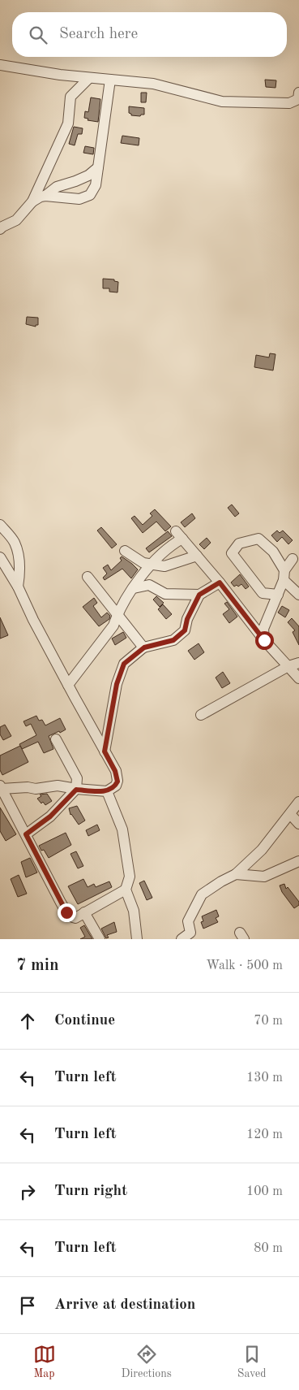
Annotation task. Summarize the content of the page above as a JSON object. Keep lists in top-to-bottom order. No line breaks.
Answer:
{"page":{"search":"Search here","heading":["7 min","Walk · 500 m"],"list":[["Continue","70 m"],["Turn left","130 m"],["Turn left","120 m"],["Turn right","100 m"],["Turn left","80 m"],"Arrive at destination"],"nav":["Map","Directions","Saved"]}}
